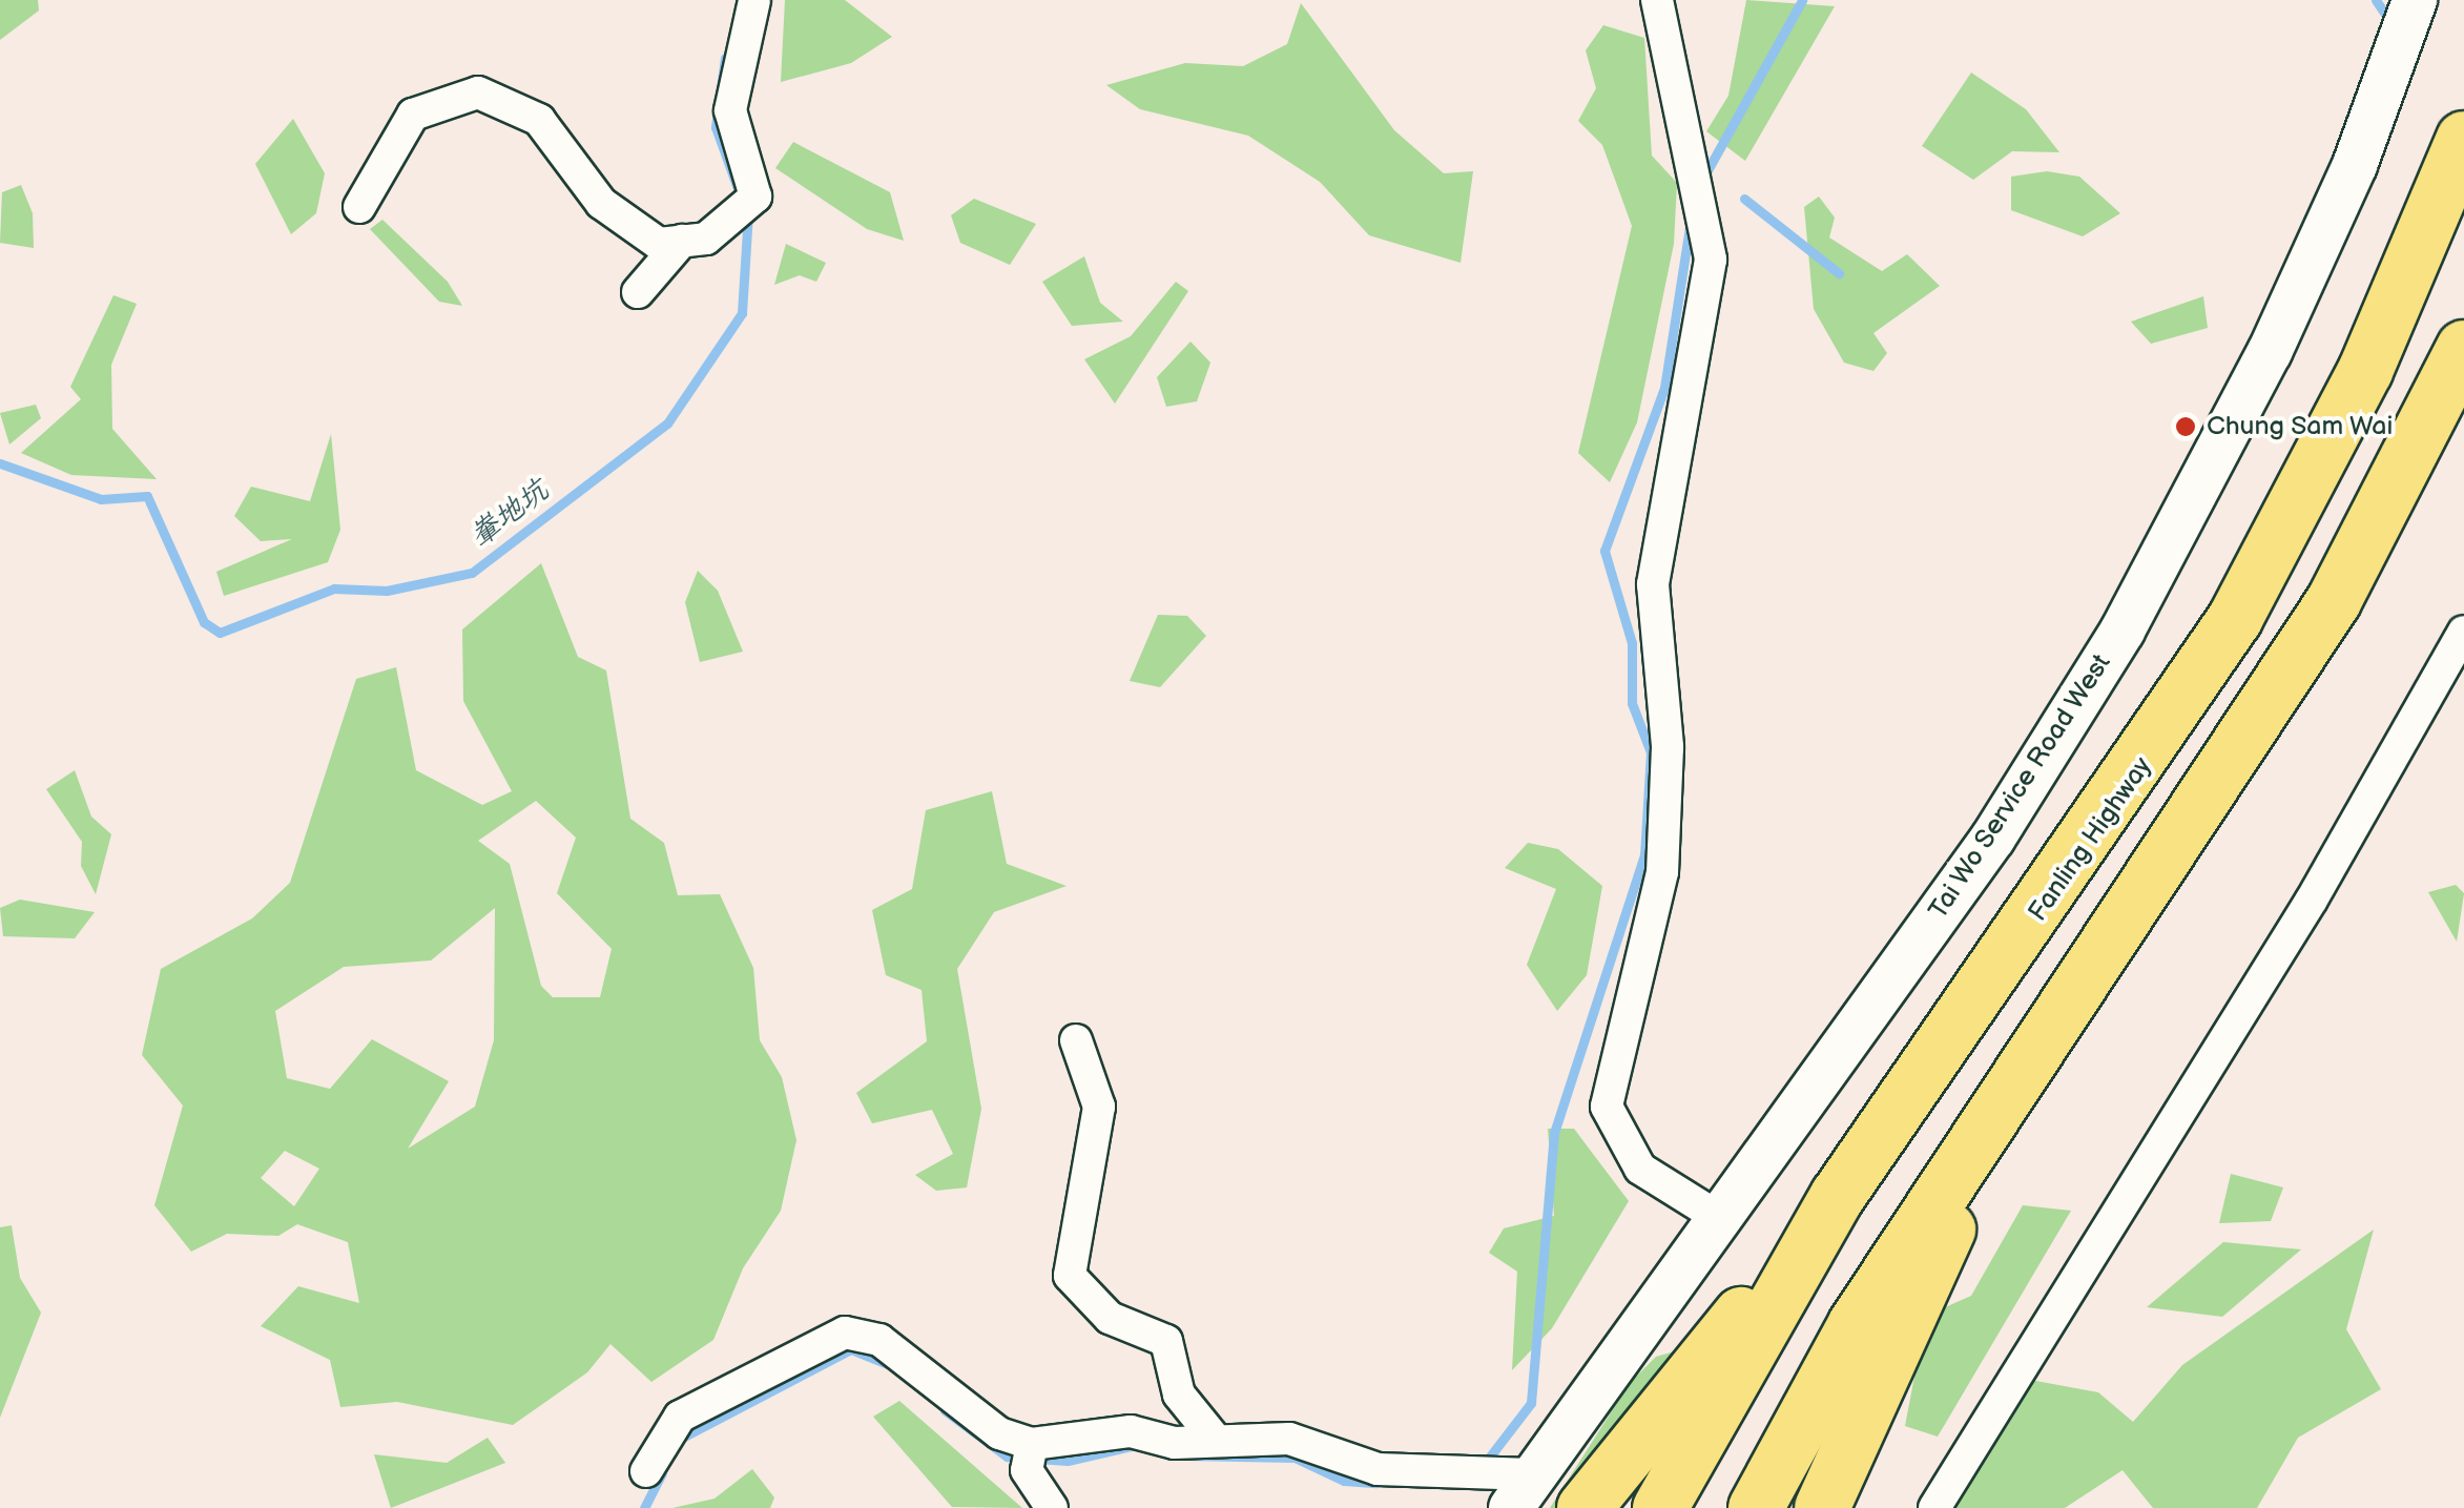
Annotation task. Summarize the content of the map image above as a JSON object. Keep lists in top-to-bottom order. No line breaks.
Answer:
{"streets":{"highway":["Fanling Highway"],"main road":["Tai Wo Service Road West"]},"water":["輋地坑"],"places":["Chung Sam Wai"]}
